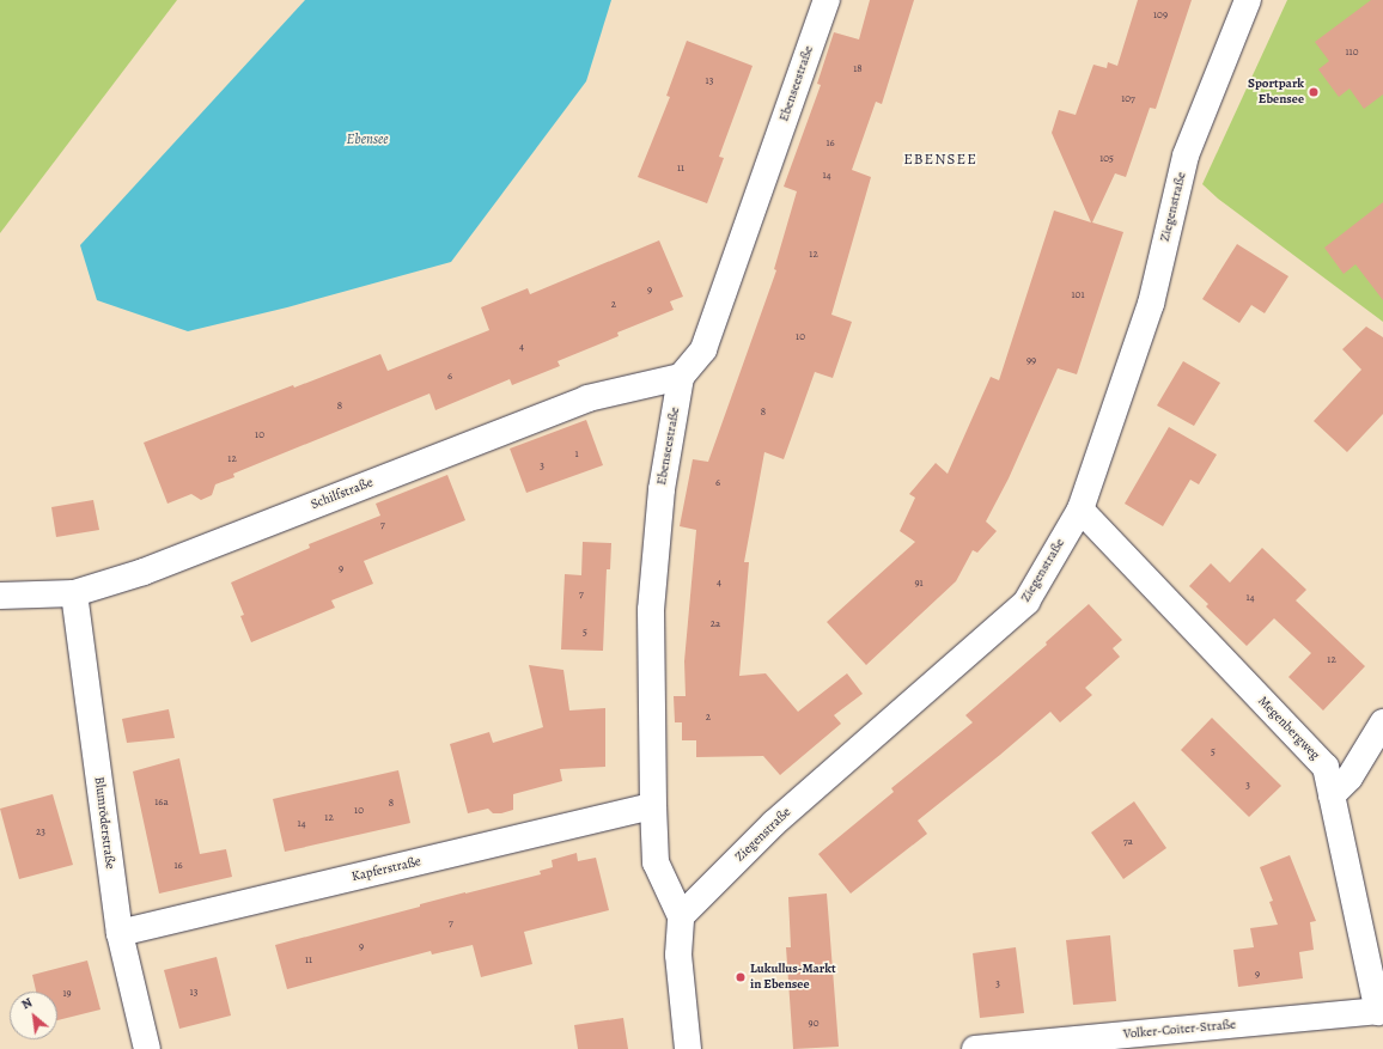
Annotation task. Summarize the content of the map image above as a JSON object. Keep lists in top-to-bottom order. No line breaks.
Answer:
{"streets":{"street":["Ebenseestraße","Ziegenstraße","Schilfstraße","Megenbergweg","Blumröderstraße","Kapferstraße","Volker-Coiter-Straße"]},"crossings":[["Ebenseestraße","Ziegenstraße"],["Ebenseestraße","Schilfstraße"],["Ebenseestraße","Kapferstraße"],["Ziegenstraße","Megenbergweg"],["Schilfstraße","Blumröderstraße"],["Megenbergweg","Volker-Coiter-Straße"],["Blumröderstraße","Kapferstraße"]],"districts":["EBENSEE"],"water":["Ebensee"],"places":["Sportpark Ebensee","Lukullus-Markt in Ebensee"],"house_numbers":["109","110","18","13","107","16","105","11","14","12","9","101","2","10","4","99","6","8","8","10","1","12","3","6","7","9","4","91","7","14","2a","5","12","2","5","3","16a","8","10","12","14","23","7a","16","7","9","11","9","3","13","19","90"],"north":"top left"}
